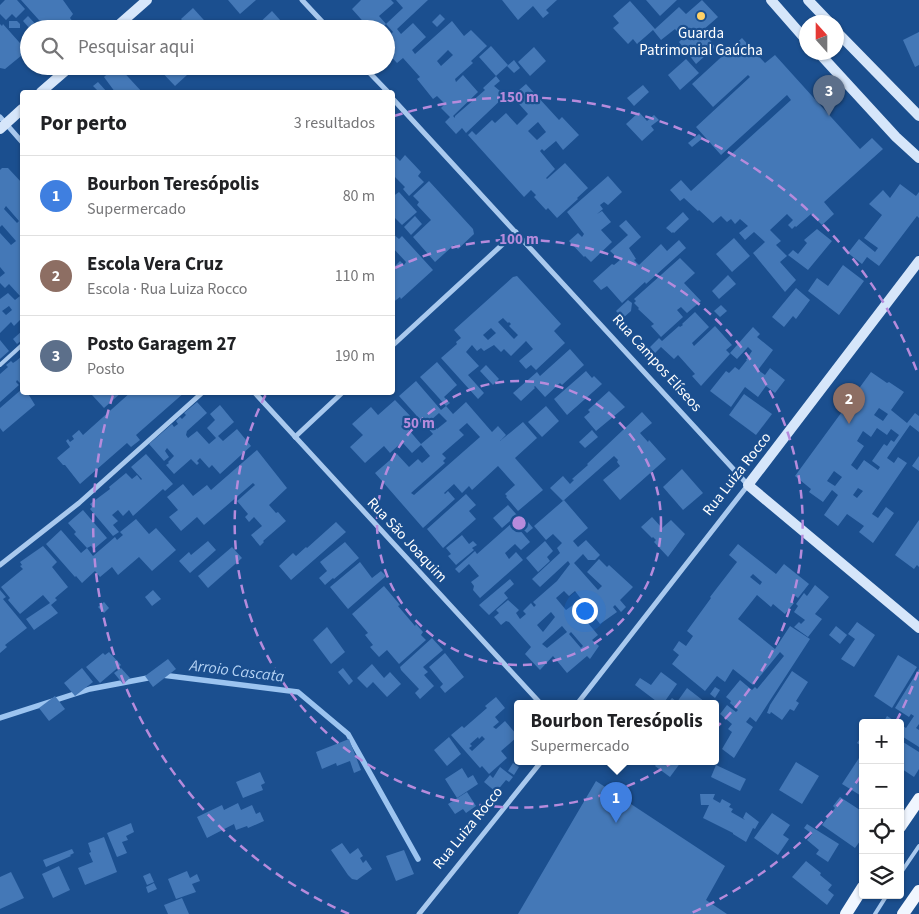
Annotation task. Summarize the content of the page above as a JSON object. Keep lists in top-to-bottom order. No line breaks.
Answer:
{"streets":{"street":["Rua Campos Elíseos","Rua Luiza Rocco","Rua São Joaquim"]},"crossings":[["Rua Campos Elíseos","Rua Luiza Rocco"]],"water":["Arroio Cascata"],"places":["Guarda Patrimonial Gaúcha"],"north":"top","page":{"search":"Pesquisar aqui","pins":["3","2","1"],"heading":["Por perto","3 resultados"],"list":[{"mark":"1","name":"Bourbon Teresópolis","note":"Supermercado","value":"80 m"},{"mark":"2","name":"Escola Vera Cruz","note":"Escola · Rua Luiza Rocco","value":"110 m"},{"mark":"3","name":"Posto Garagem 27","note":"Posto","value":"190 m"}],"popup":["Bourbon Teresópolis","Supermercado"],"map_buttons":["+","−"]},"rings":["150 m","100 m","50 m"]}
